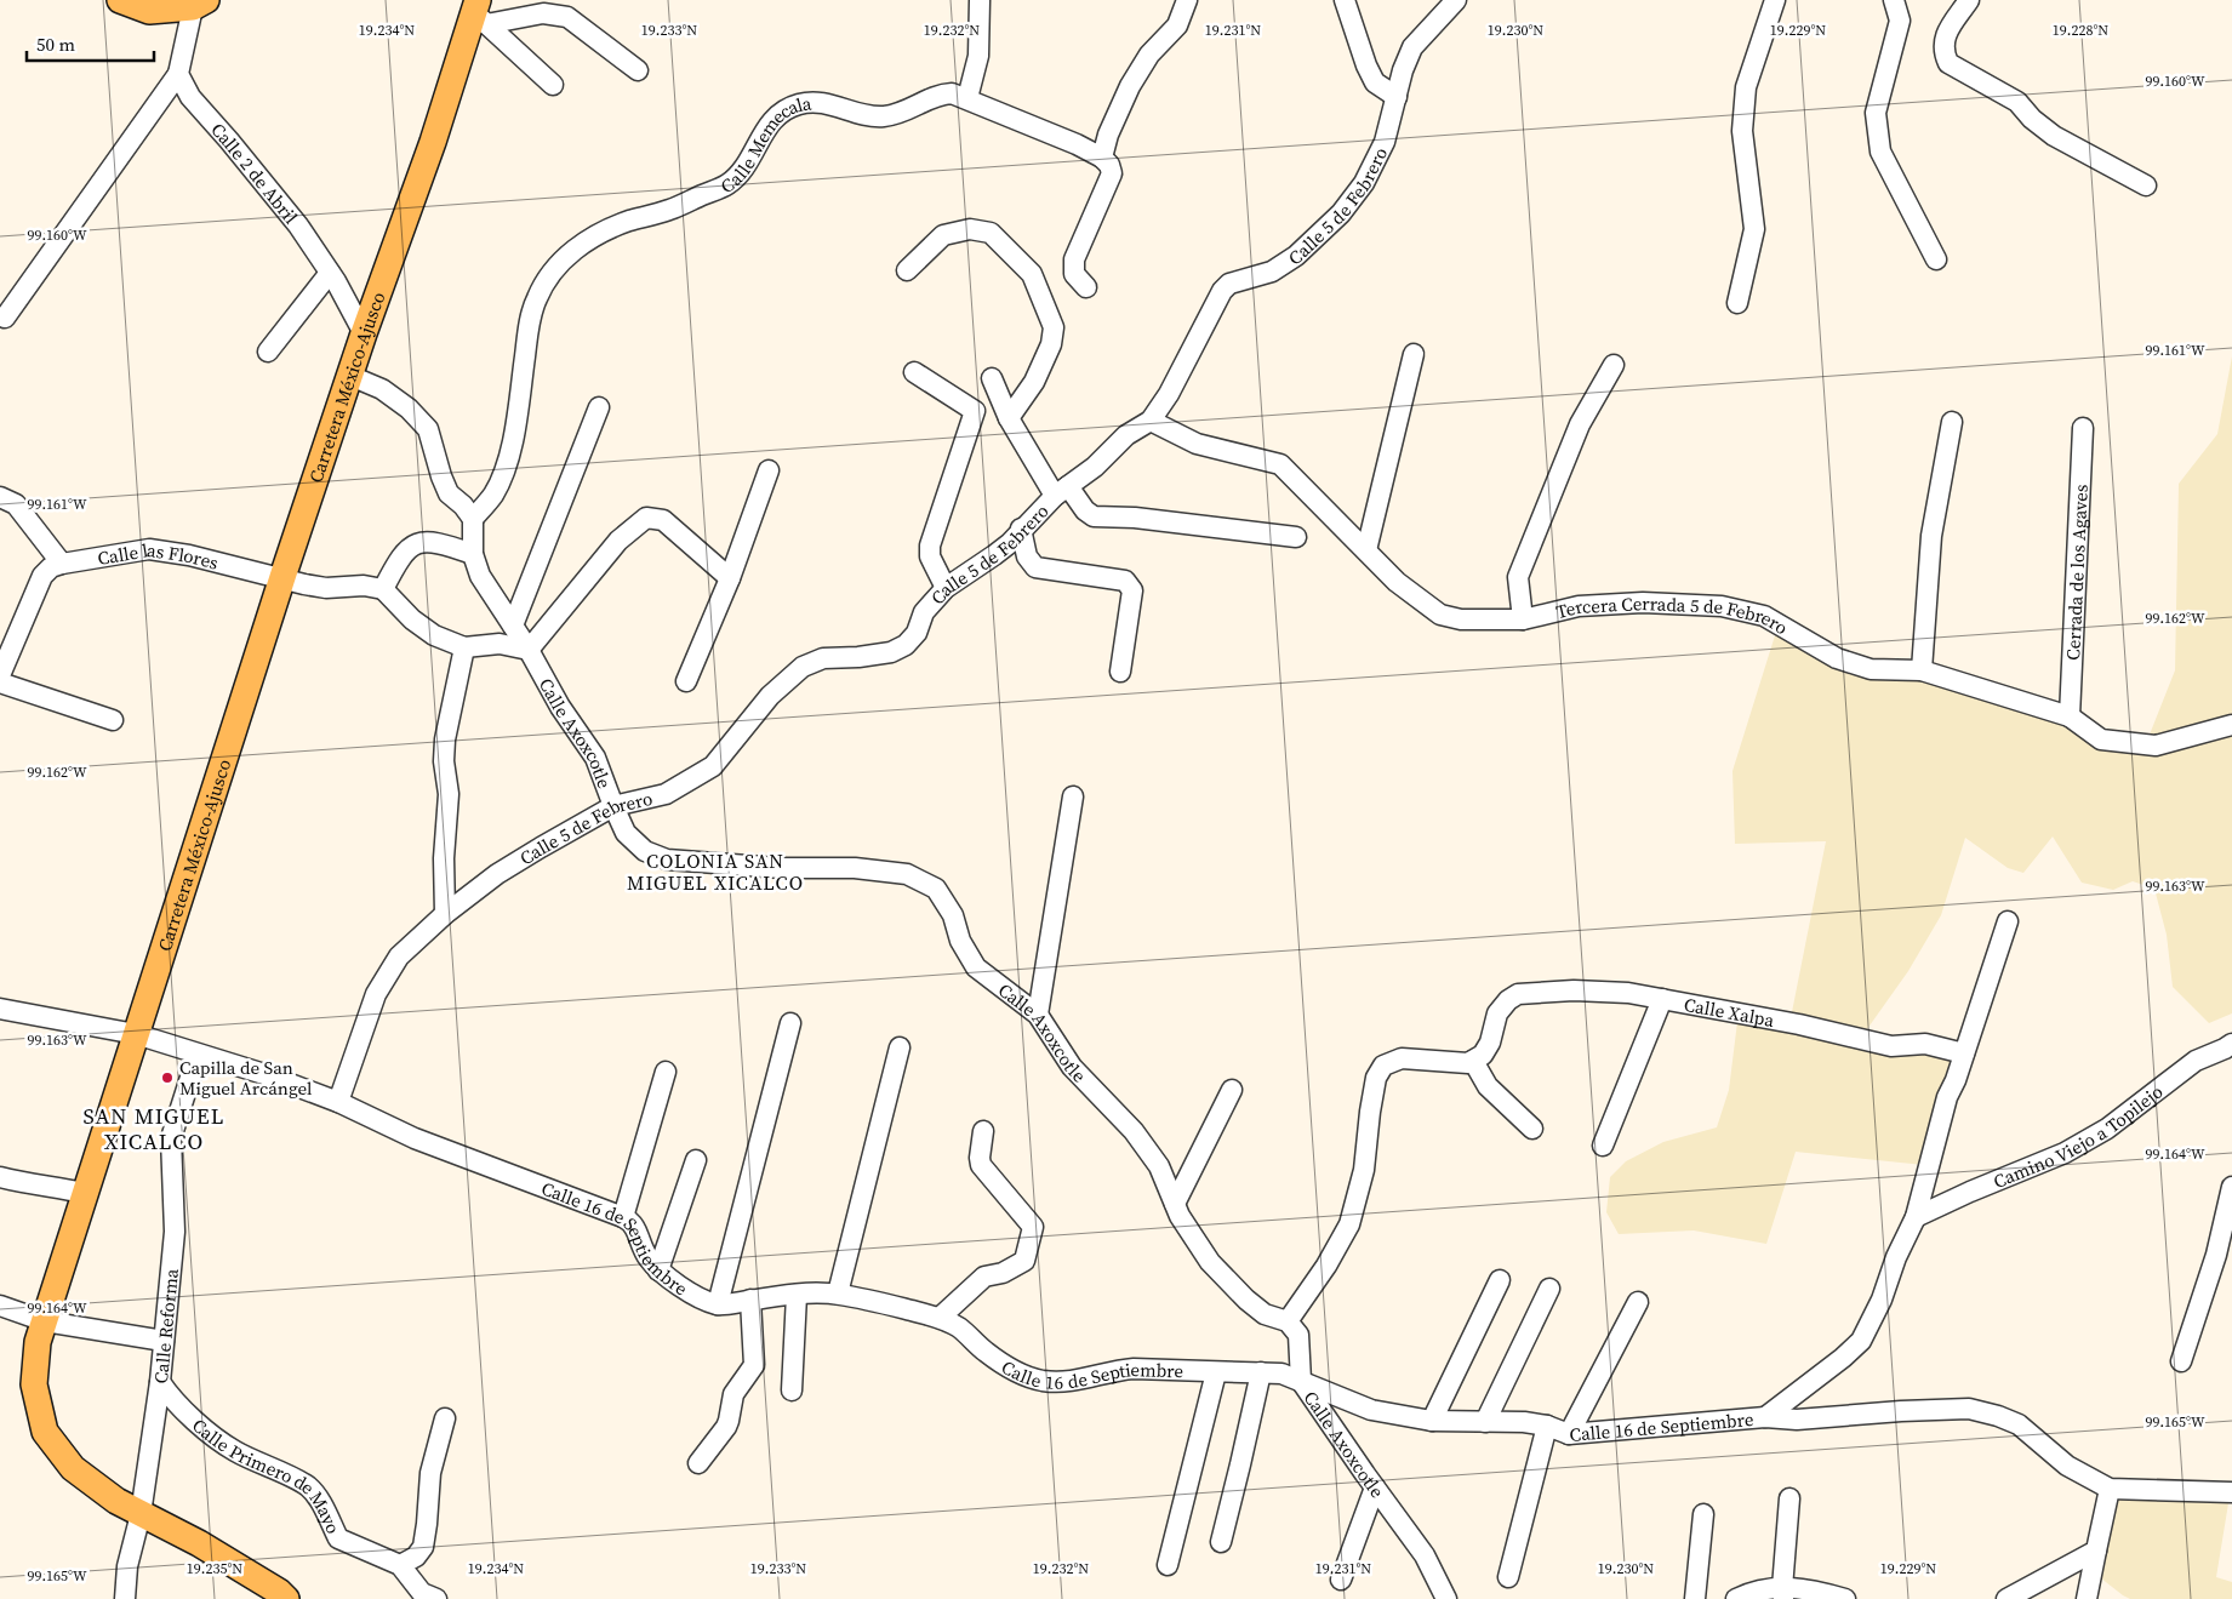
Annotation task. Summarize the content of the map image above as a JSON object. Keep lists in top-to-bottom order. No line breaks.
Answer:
{"streets":{"main road":["Carretera México-Ajusco"],"street":["Calle Memecala","Calle 2 de Abril","Calle 5 de Febrero","Calle las Flores","Cerrada de los Agaves","Tercera Cerrada 5 de Febrero","Calle Axoxcotle","Calle Xalpa","Camino Viejo a Topilejo","Calle 16 de Septiembre","Calle Reforma","Calle Primero de Mayo"]},"crossings":[["Calle Memecala","Calle Axoxcotle"],["Calle 2 de Abril","Carretera México-Ajusco"],["Calle 5 de Febrero","Tercera Cerrada 5 de Febrero"],["Calle 5 de Febrero","Calle Axoxcotle"],["Calle 5 de Febrero","Calle 16 de Septiembre"],["Carretera México-Ajusco","Calle las Flores"],["Carretera México-Ajusco","Calle 16 de Septiembre"],["Carretera México-Ajusco","Calle Reforma"],["Cerrada de los Agaves","Tercera Cerrada 5 de Febrero"],["Calle Axoxcotle","Calle 16 de Septiembre"],["Calle 16 de Septiembre","Calle Reforma"],["Calle Reforma","Calle Primero de Mayo"]],"districts":["COLONIA SAN MIGUEL XICALCO","SAN MIGUEL XICALCO"],"places":["Capilla de San Miguel Arcángel"],"scale_bar":"50 m","coordinates":["19.234°N","19.233°N","19.232°N","19.231°N","19.230°N","19.229°N","19.228°N","99.160°W","99.161°W","99.162°W","99.163°W","99.164°W","99.165°W","19.235°N"]}
